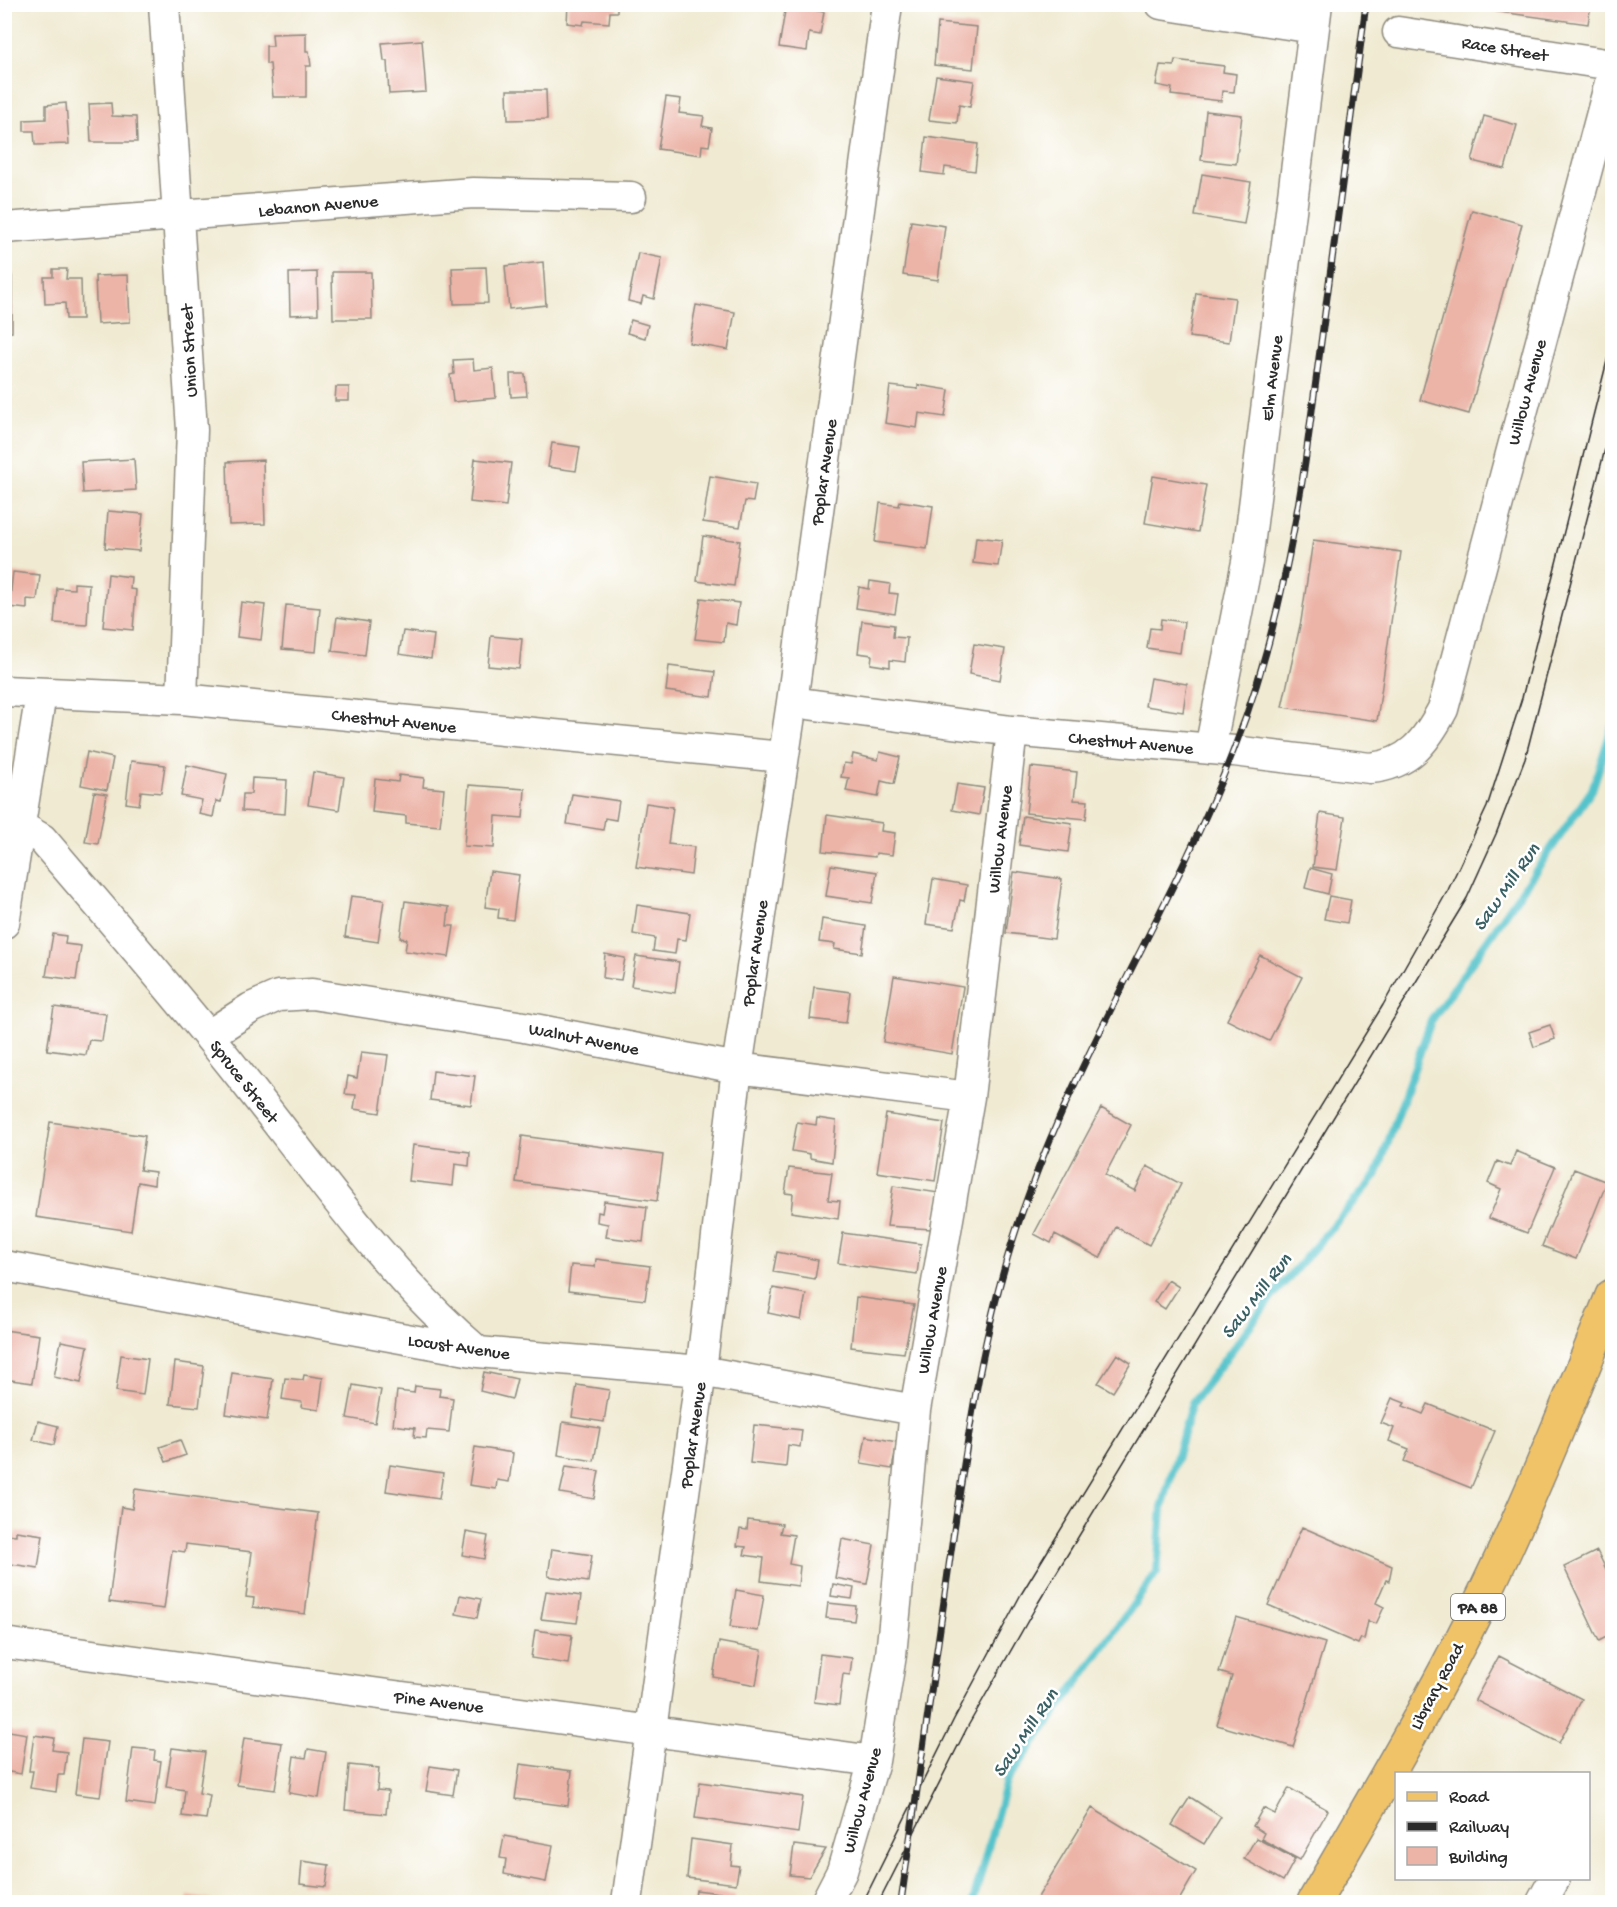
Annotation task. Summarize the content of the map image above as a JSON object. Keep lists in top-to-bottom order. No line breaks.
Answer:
{"streets":{"main road":["PA 88","Library Road"],"street":["Race Street","Lebanon Avenue","Union Street","Elm Avenue","Willow Avenue","Poplar Avenue","Chestnut Avenue","Walnut Avenue","Spruce Street","Locust Avenue","Pine Avenue"]},"crossings":[["Lebanon Avenue","Union Street"],["Union Street","Chestnut Avenue"],["Elm Avenue","Chestnut Avenue"],["Willow Avenue","Chestnut Avenue"],["Willow Avenue","Walnut Avenue"],["Willow Avenue","Locust Avenue"],["Willow Avenue","Pine Avenue"],["Poplar Avenue","Chestnut Avenue"],["Poplar Avenue","Walnut Avenue"],["Poplar Avenue","Locust Avenue"],["Poplar Avenue","Pine Avenue"],["Walnut Avenue","Spruce Street"],["Spruce Street","Locust Avenue"]],"water":["Saw Mill Run"],"legend":["Road","Railway","Building"]}
